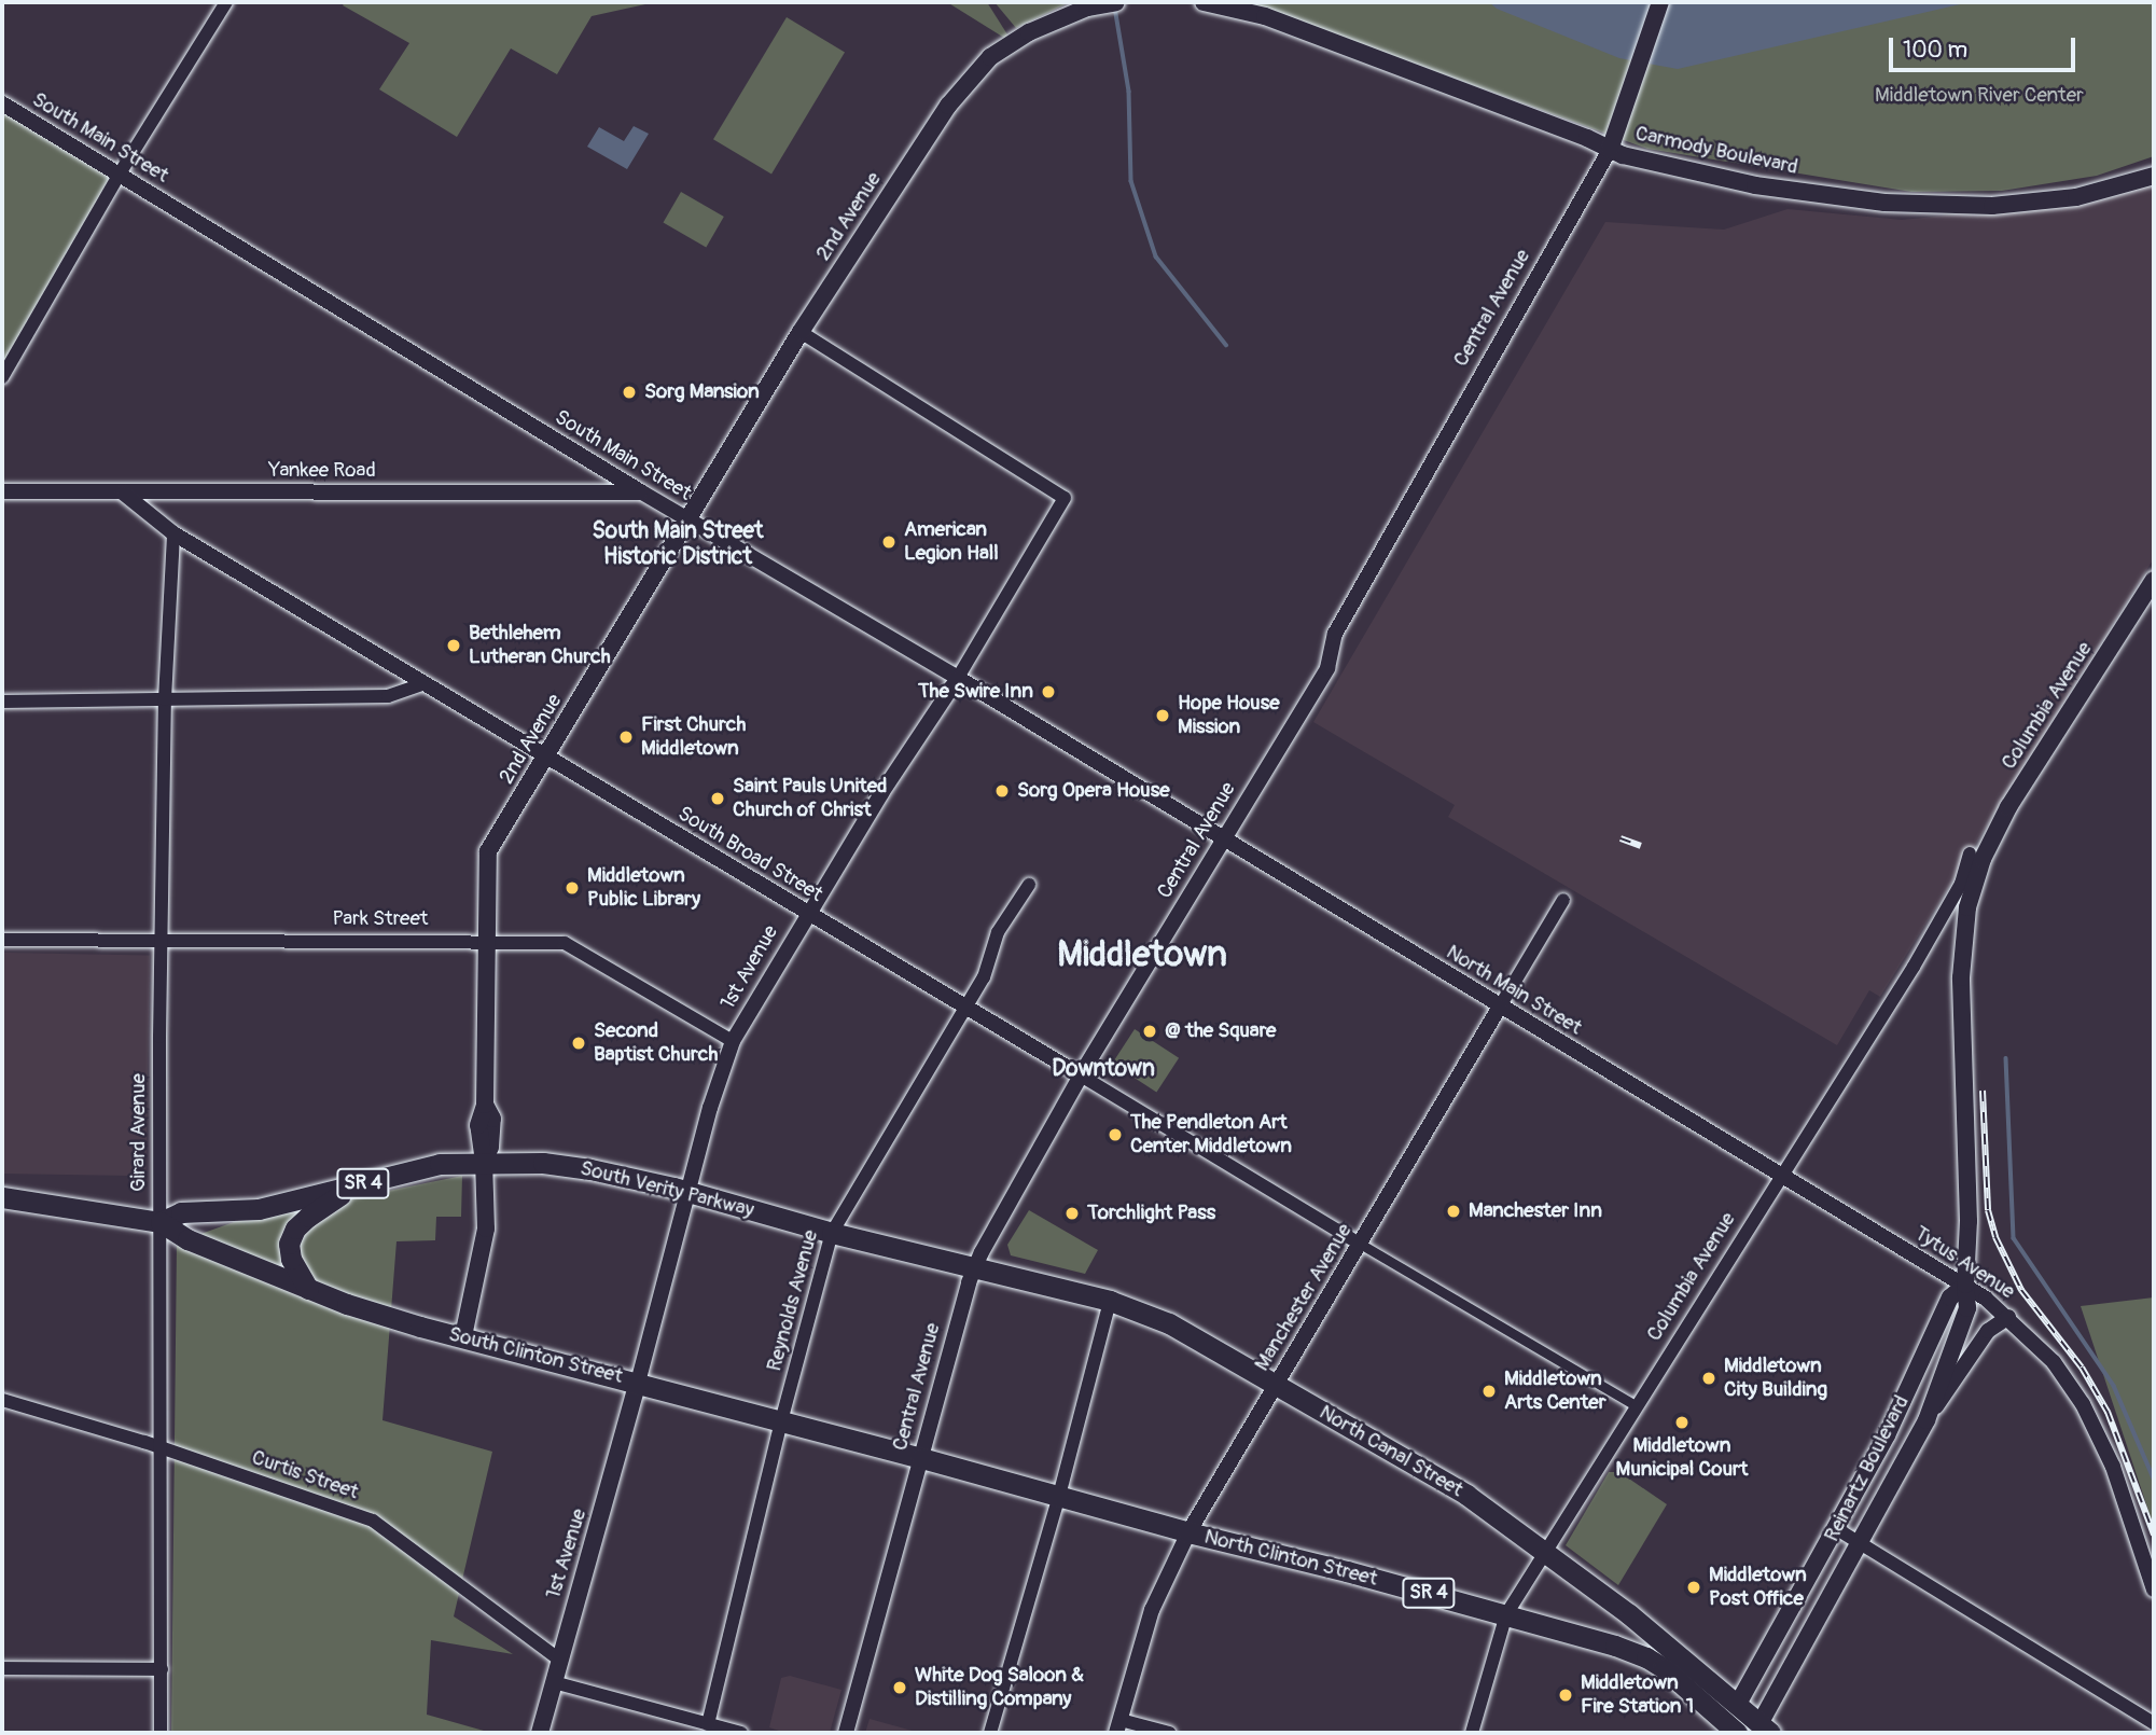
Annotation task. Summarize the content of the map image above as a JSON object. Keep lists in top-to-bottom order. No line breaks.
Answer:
{"streets":{"main road":["Carmody Boulevard","2nd Avenue","Central Avenue","Columbia Avenue","1st Avenue","SR 4","South Verity Parkway","South Clinton Street","North Canal Street","Reinartz Boulevard","North Clinton Street"],"street":["South Main Street","Yankee Road","South Broad Street","Park Street","North Main Street","Girard Avenue","Tytus Avenue","Manchester Avenue","Reynolds Avenue","Curtis Street"]},"crossings":[["South Main Street","2nd Avenue"],["South Main Street","Central Avenue"],["South Main Street","Yankee Road"],["South Main Street","1st Avenue"],["South Main Street","North Main Street"],["Carmody Boulevard","Central Avenue"],["2nd Avenue","South Broad Street"],["2nd Avenue","Park Street"],["2nd Avenue","1st Avenue"],["2nd Avenue","South Verity Parkway"],["2nd Avenue","South Clinton Street"],["Central Avenue","South Broad Street"],["Central Avenue","North Main Street"],["Central Avenue","South Verity Parkway"],["Central Avenue","South Clinton Street"],["Central Avenue","North Canal Street"],["Central Avenue","North Clinton Street"],["Yankee Road","South Broad Street"],["Columbia Avenue","North Main Street"],["Columbia Avenue","Tytus Avenue"],["Columbia Avenue","North Canal Street"],["Columbia Avenue","Reinartz Boulevard"],["Columbia Avenue","North Clinton Street"],["South Broad Street","1st Avenue"],["South Broad Street","Girard Avenue"],["South Broad Street","Manchester Avenue"],["South Broad Street","Reynolds Avenue"],["Park Street","1st Avenue"],["Park Street","Girard Avenue"],["1st Avenue","South Verity Parkway"],["1st Avenue","South Clinton Street"],["1st Avenue","Curtis Street"],["North Main Street","Tytus Avenue"],["North Main Street","Manchester Avenue"],["Girard Avenue","South Verity Parkway"],["Girard Avenue","South Clinton Street"],["Girard Avenue","Curtis Street"],["South Verity Parkway","Reynolds Avenue"],["South Verity Parkway","South Clinton Street"],["South Verity Parkway","North Canal Street"],["Tytus Avenue","Reinartz Boulevard"],["Manchester Avenue","North Canal Street"],["Manchester Avenue","North Clinton Street"],["Reynolds Avenue","South Clinton Street"],["South Clinton Street","North Clinton Street"],["North Canal Street","Reinartz Boulevard"],["Reinartz Boulevard","North Clinton Street"]],"districts":["South Main Street Historic District","Middletown","Downtown"],"parks":["Middletown River Center"],"places":["Sorg Mansion","American Legion Hall","Bethlehem Lutheran Church","The Swire Inn","Hope House Mission","First Church Middletown","Sorg Opera House","Saint Pauls United Church of Christ","Middletown Public Library","@ the Square","Second Baptist Church","The Pendleton Art Center Middletown","Manchester Inn","Torchlight Pass","Middletown City Building","Middletown Arts Center","Middletown Municipal Court","Middletown Post Office","White Dog Saloon & Distilling Company","Middletown Fire Station 1"],"scale_bar":"100 m"}
